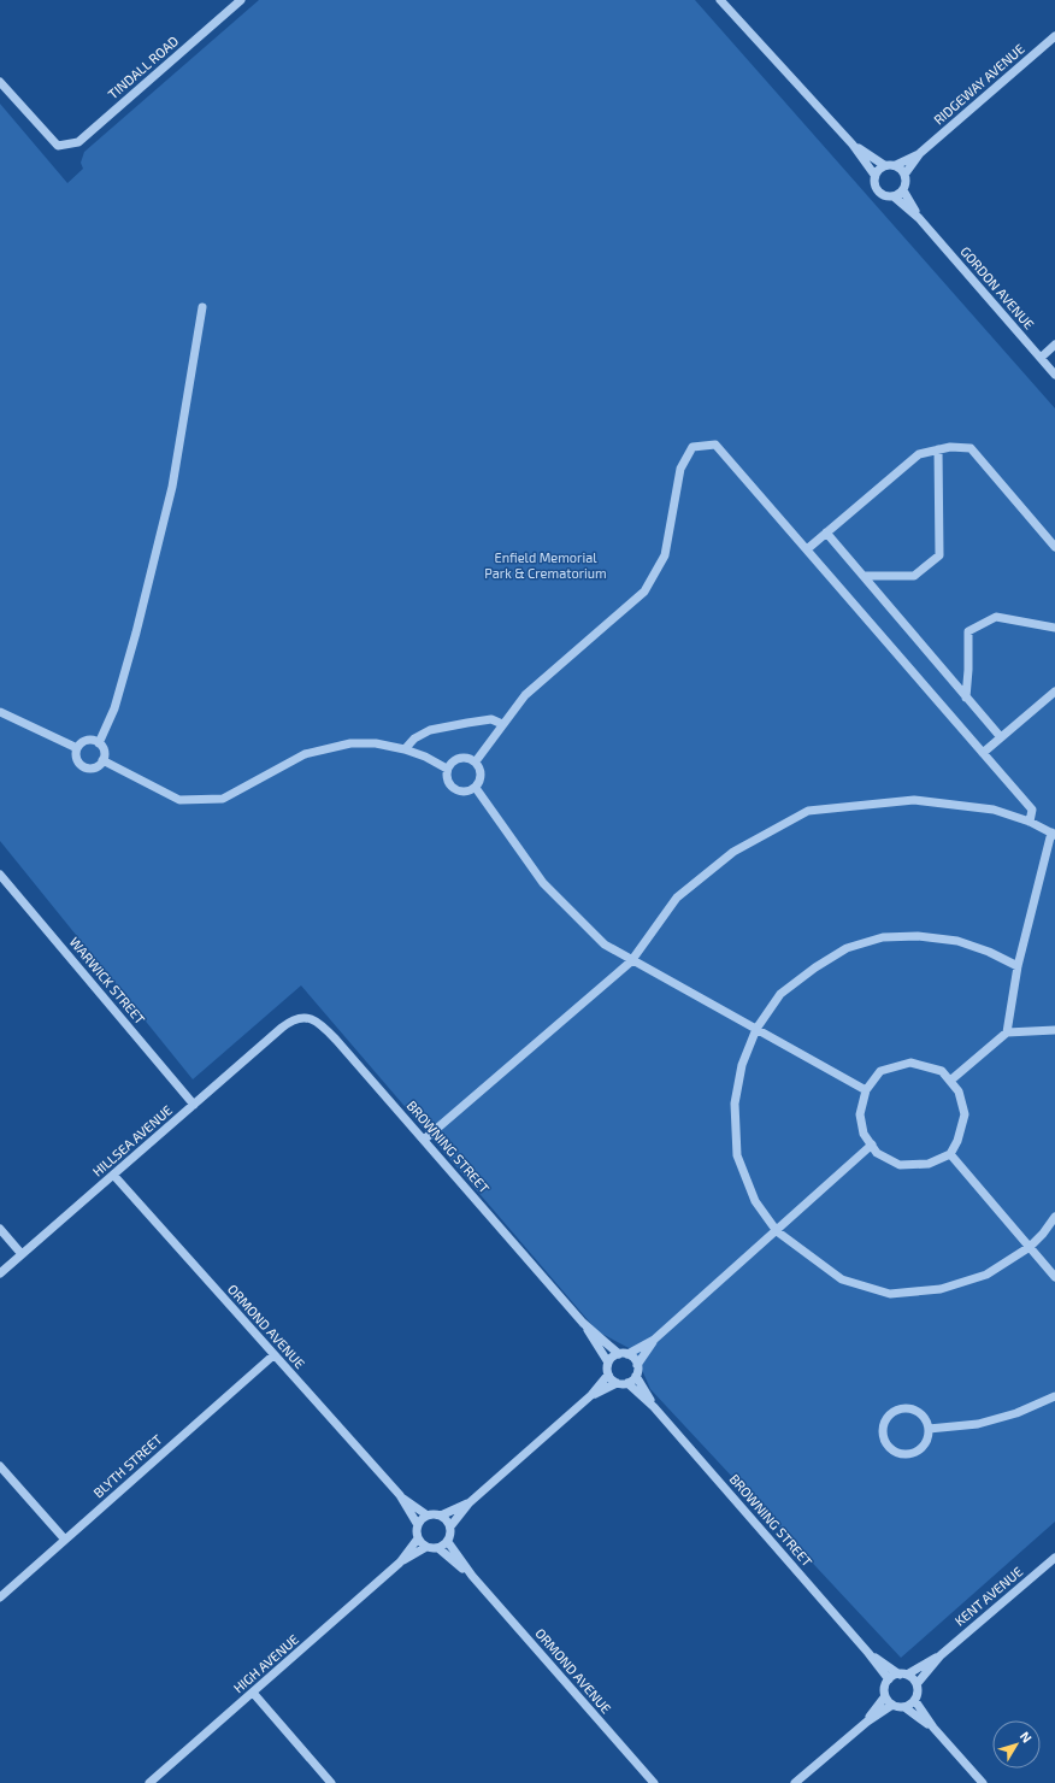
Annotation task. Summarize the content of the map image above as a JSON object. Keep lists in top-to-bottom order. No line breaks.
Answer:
{"streets":{"street":["TINDALL ROAD","RIDGEWAY AVENUE","GORDON AVENUE","WARWICK STREET","HILLSEA AVENUE","BROWNING STREET","ORMOND AVENUE","BLYTH STREET","KENT AVENUE","HIGH AVENUE"]},"crossings":[["RIDGEWAY AVENUE","GORDON AVENUE"],["WARWICK STREET","HILLSEA AVENUE"],["HILLSEA AVENUE","BROWNING STREET"],["HILLSEA AVENUE","ORMOND AVENUE"],["BROWNING STREET","KENT AVENUE"],["ORMOND AVENUE","BLYTH STREET"],["ORMOND AVENUE","HIGH AVENUE"]],"parks":["Enfield Memorial Park & Crematorium"],"north":"top right"}
